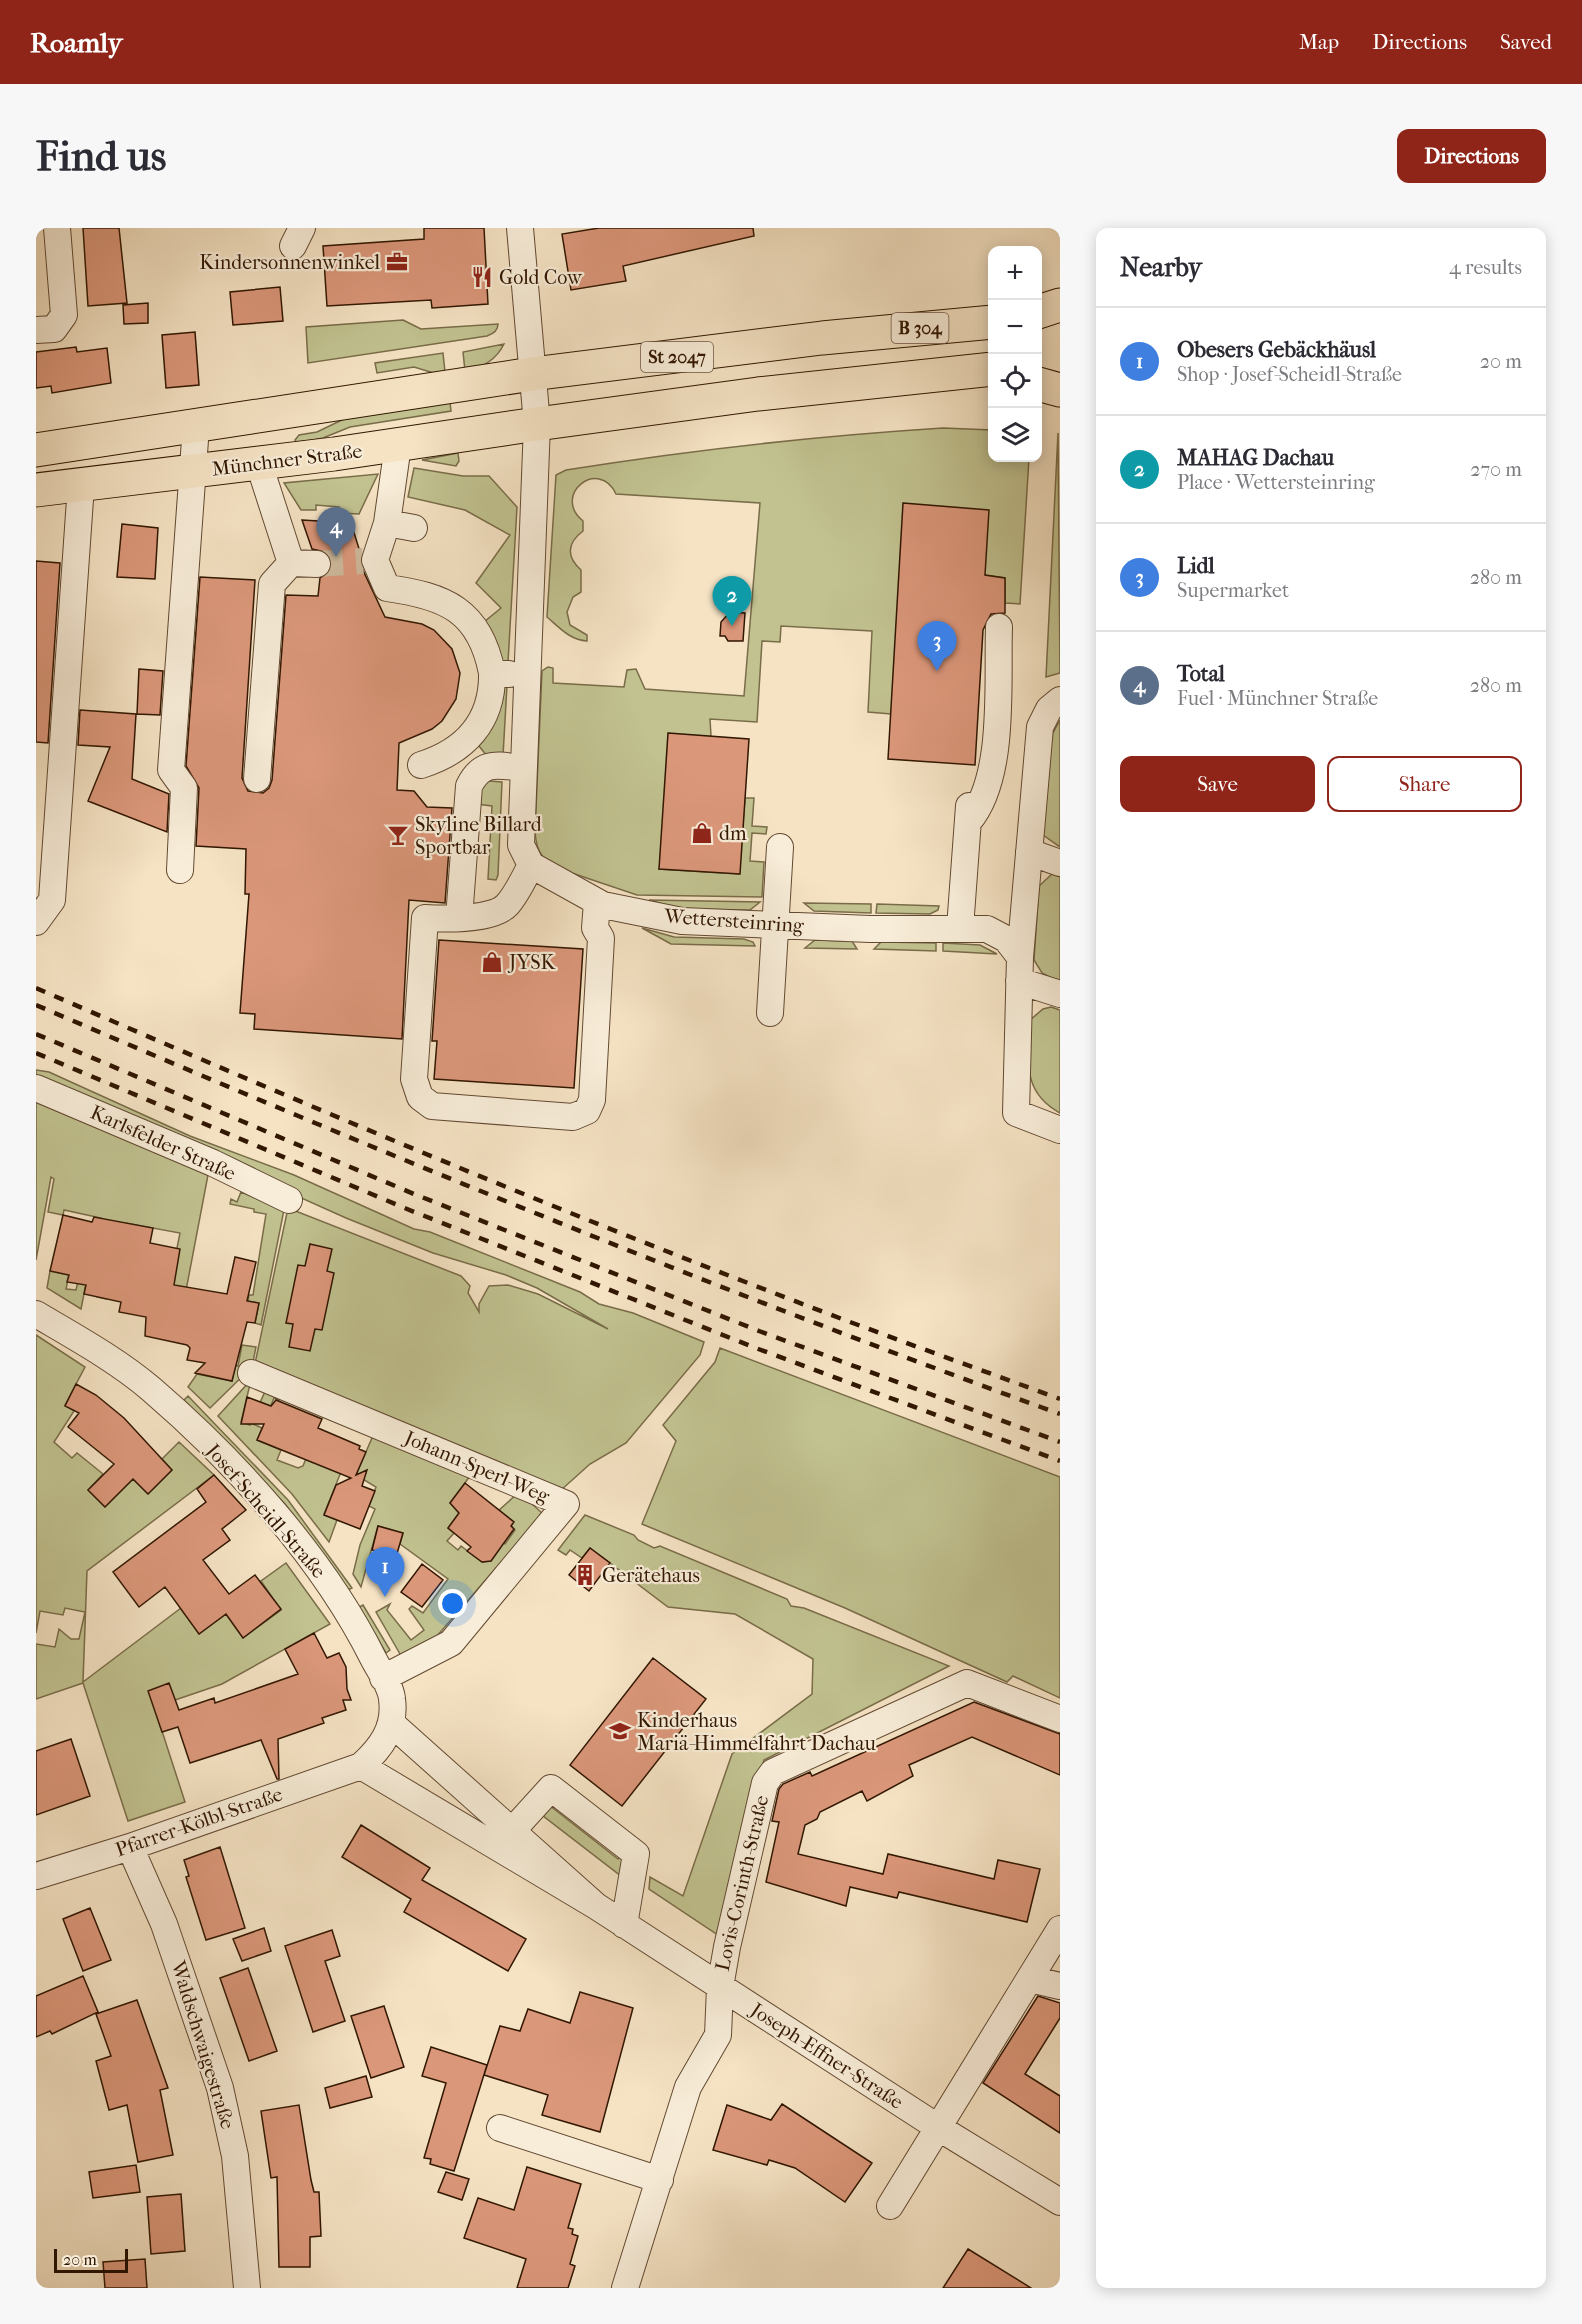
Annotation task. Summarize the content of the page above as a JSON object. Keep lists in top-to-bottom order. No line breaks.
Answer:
{"streets":{"main road":["B 304","St 2047","Münchner Straße"],"street":["Wettersteinring","Karlsfelder Straße","Johann-Sperl-Weg","Josef-Scheidl-Straße","Pfarrer-Kölbl-Straße","Lovis-Corinth-Straße","Waldschwaigestraße","Joseph-Effner-Straße"]},"crossings":[["B 304","St 2047"],["St 2047","Münchner Straße"],["Johann-Sperl-Weg","Josef-Scheidl-Straße"],["Josef-Scheidl-Straße","Pfarrer-Kölbl-Straße"],["Josef-Scheidl-Straße","Joseph-Effner-Straße"],["Pfarrer-Kölbl-Straße","Waldschwaigestraße"],["Pfarrer-Kölbl-Straße","Joseph-Effner-Straße"],["Lovis-Corinth-Straße","Joseph-Effner-Straße"]],"places":{"office":["Kindersonnenwinkel"],"restaurant":["Gold Cow"],"shop":["dm","JYSK"],"bar":["Skyline Billard Sportbar"],"building":["Gerätehaus"],"school or university":["Kinderhaus Mariä-Himmelfahrt Dachau"]},"scale_bar":"20 m","page":{"header":"Roamly","nav":["Map","Directions","Saved"],"buttons":["Directions",["Save","Share"]],"title":"Find us","heading":["Nearby","4 results"],"map_buttons":["+","−"],"list":[{"mark":"1","name":"Obesers Gebäckhäusl","note":"Shop · Josef-Scheidl-Straße","value":"20 m"},{"mark":"2","name":"MAHAG Dachau","note":"Place · Wettersteinring","value":"270 m"},{"mark":"3","name":"Lidl","note":"Supermarket","value":"280 m"},{"mark":"4","name":"Total","note":"Fuel · Münchner Straße","value":"280 m"}],"pins":["4","2","3","1"],"scale":"20 m"}}
